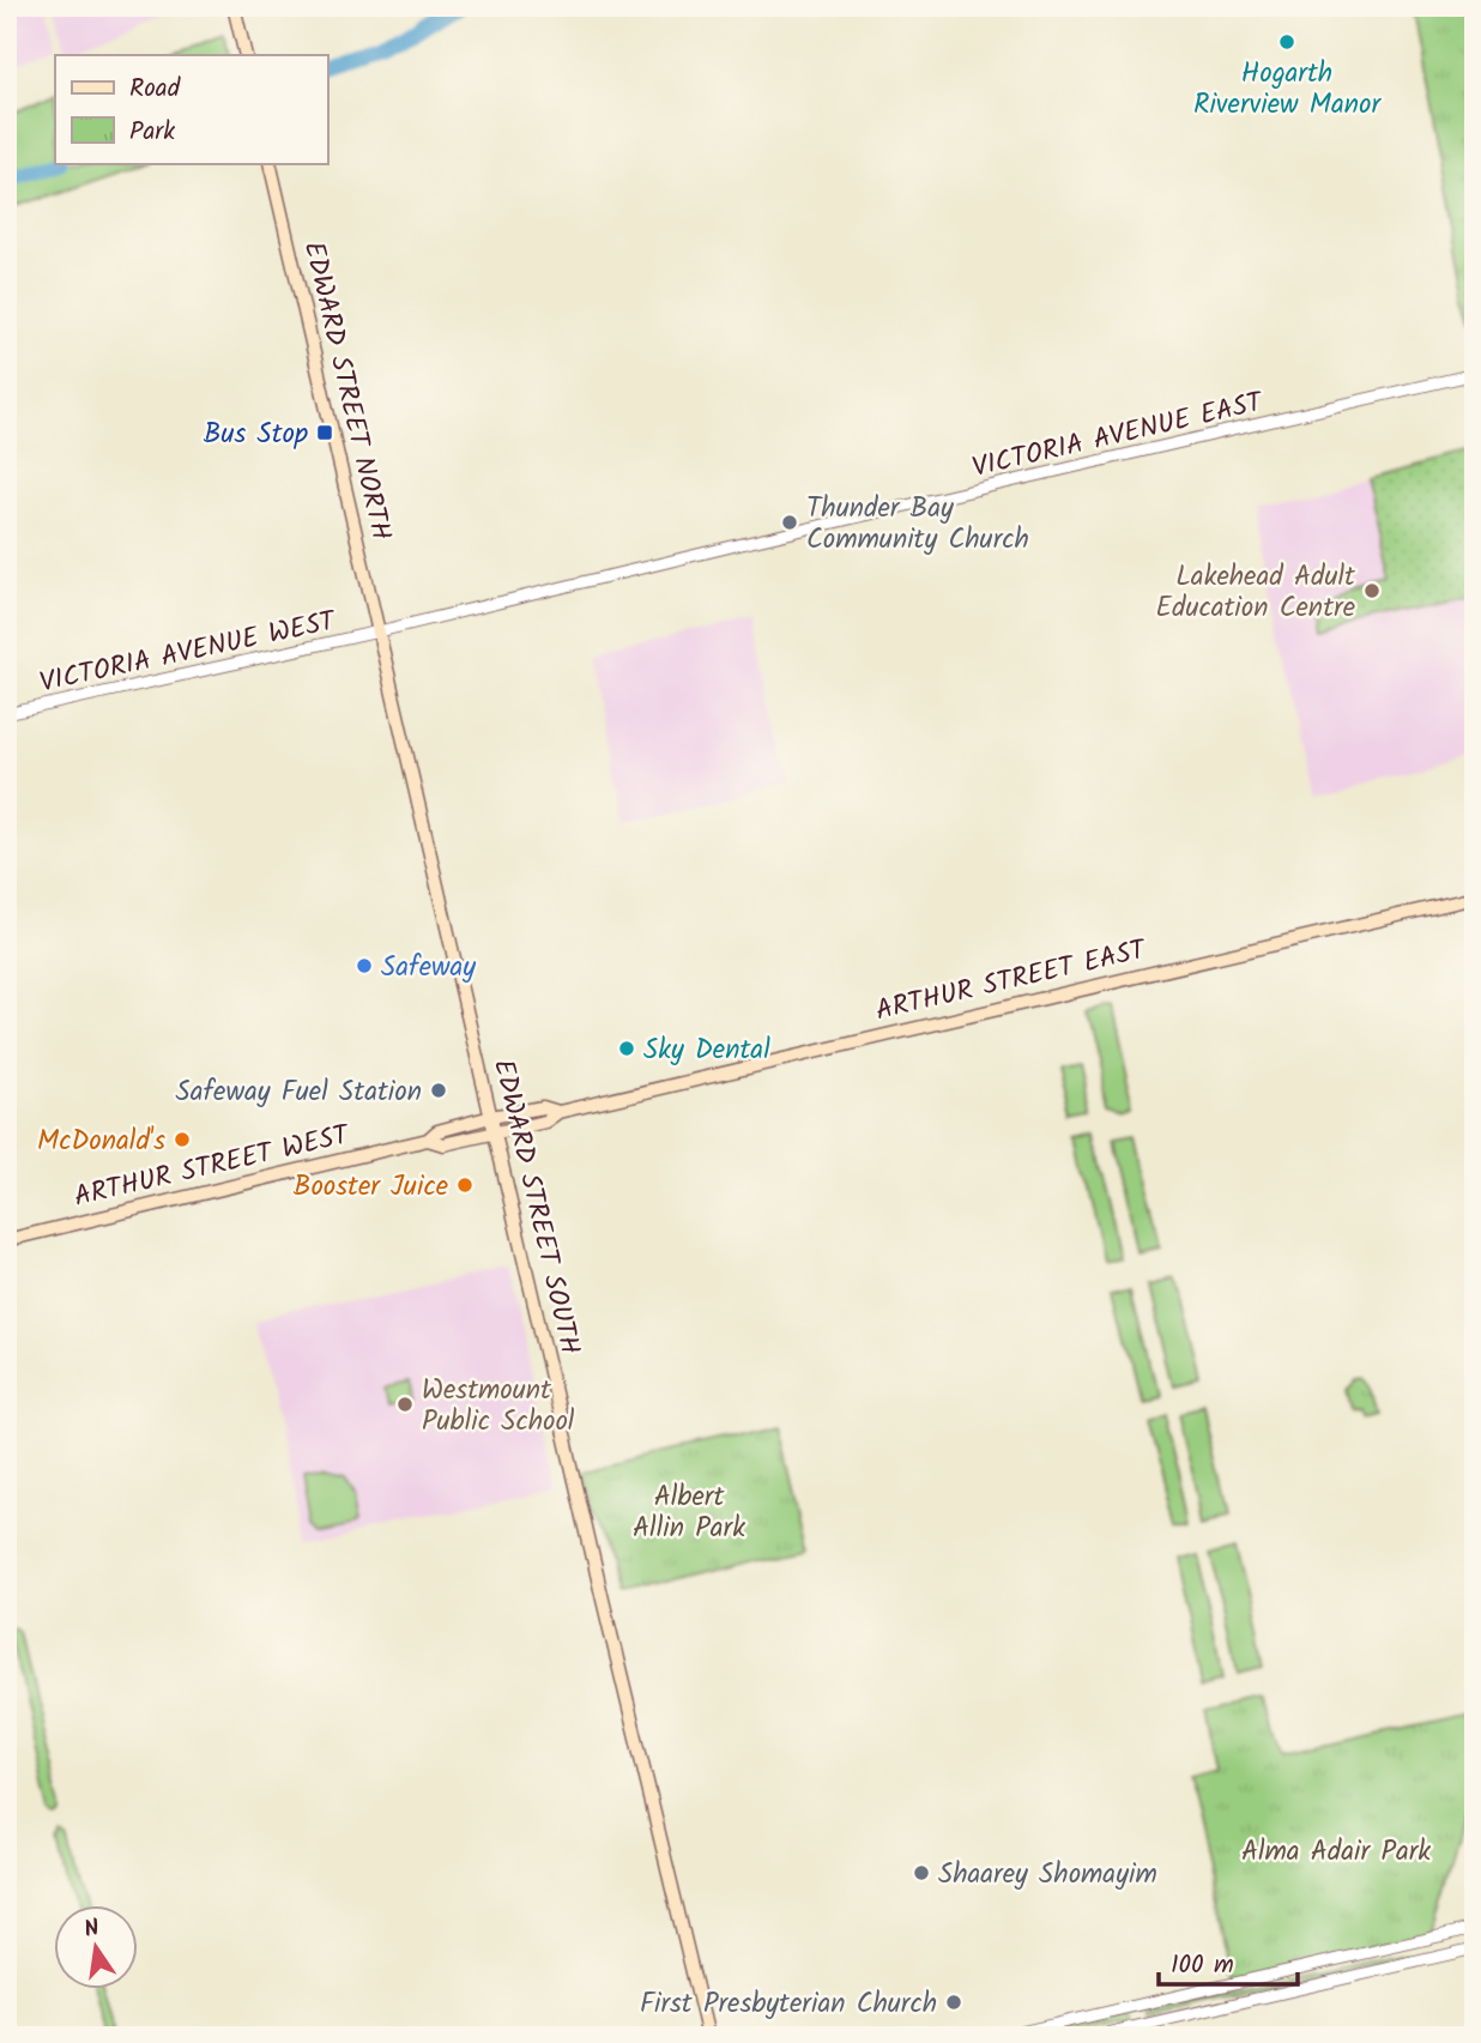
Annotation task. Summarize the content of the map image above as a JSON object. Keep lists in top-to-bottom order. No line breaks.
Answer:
{"streets":{"main road":["EDWARD STREET NORTH","ARTHUR STREET EAST","ARTHUR STREET WEST","EDWARD STREET SOUTH"],"street":["VICTORIA AVENUE EAST","VICTORIA AVENUE WEST"]},"crossings":[["EDWARD STREET NORTH","VICTORIA AVENUE EAST"],["EDWARD STREET NORTH","VICTORIA AVENUE WEST"],["EDWARD STREET NORTH","EDWARD STREET SOUTH"],["VICTORIA AVENUE EAST","VICTORIA AVENUE WEST"],["VICTORIA AVENUE EAST","EDWARD STREET SOUTH"],["VICTORIA AVENUE WEST","EDWARD STREET SOUTH"],["ARTHUR STREET EAST","ARTHUR STREET WEST"],["ARTHUR STREET EAST","EDWARD STREET SOUTH"],["ARTHUR STREET WEST","EDWARD STREET SOUTH"]],"parks":["Albert Allin Park","Alma Adair Park"],"places":{"other":["Hogarth Riverview Manor","Thunder Bay Community Church","Lakehead Adult Education Centre","Safeway","Sky Dental","Safeway Fuel Station","McDonald's","Booster Juice","Westmount Public School","Shaarey Shomayim","First Presbyterian Church"],"transit":["Bus Stop"]},"legend":["Road","Park"],"scale_bar":"100 m","north":"top"}
